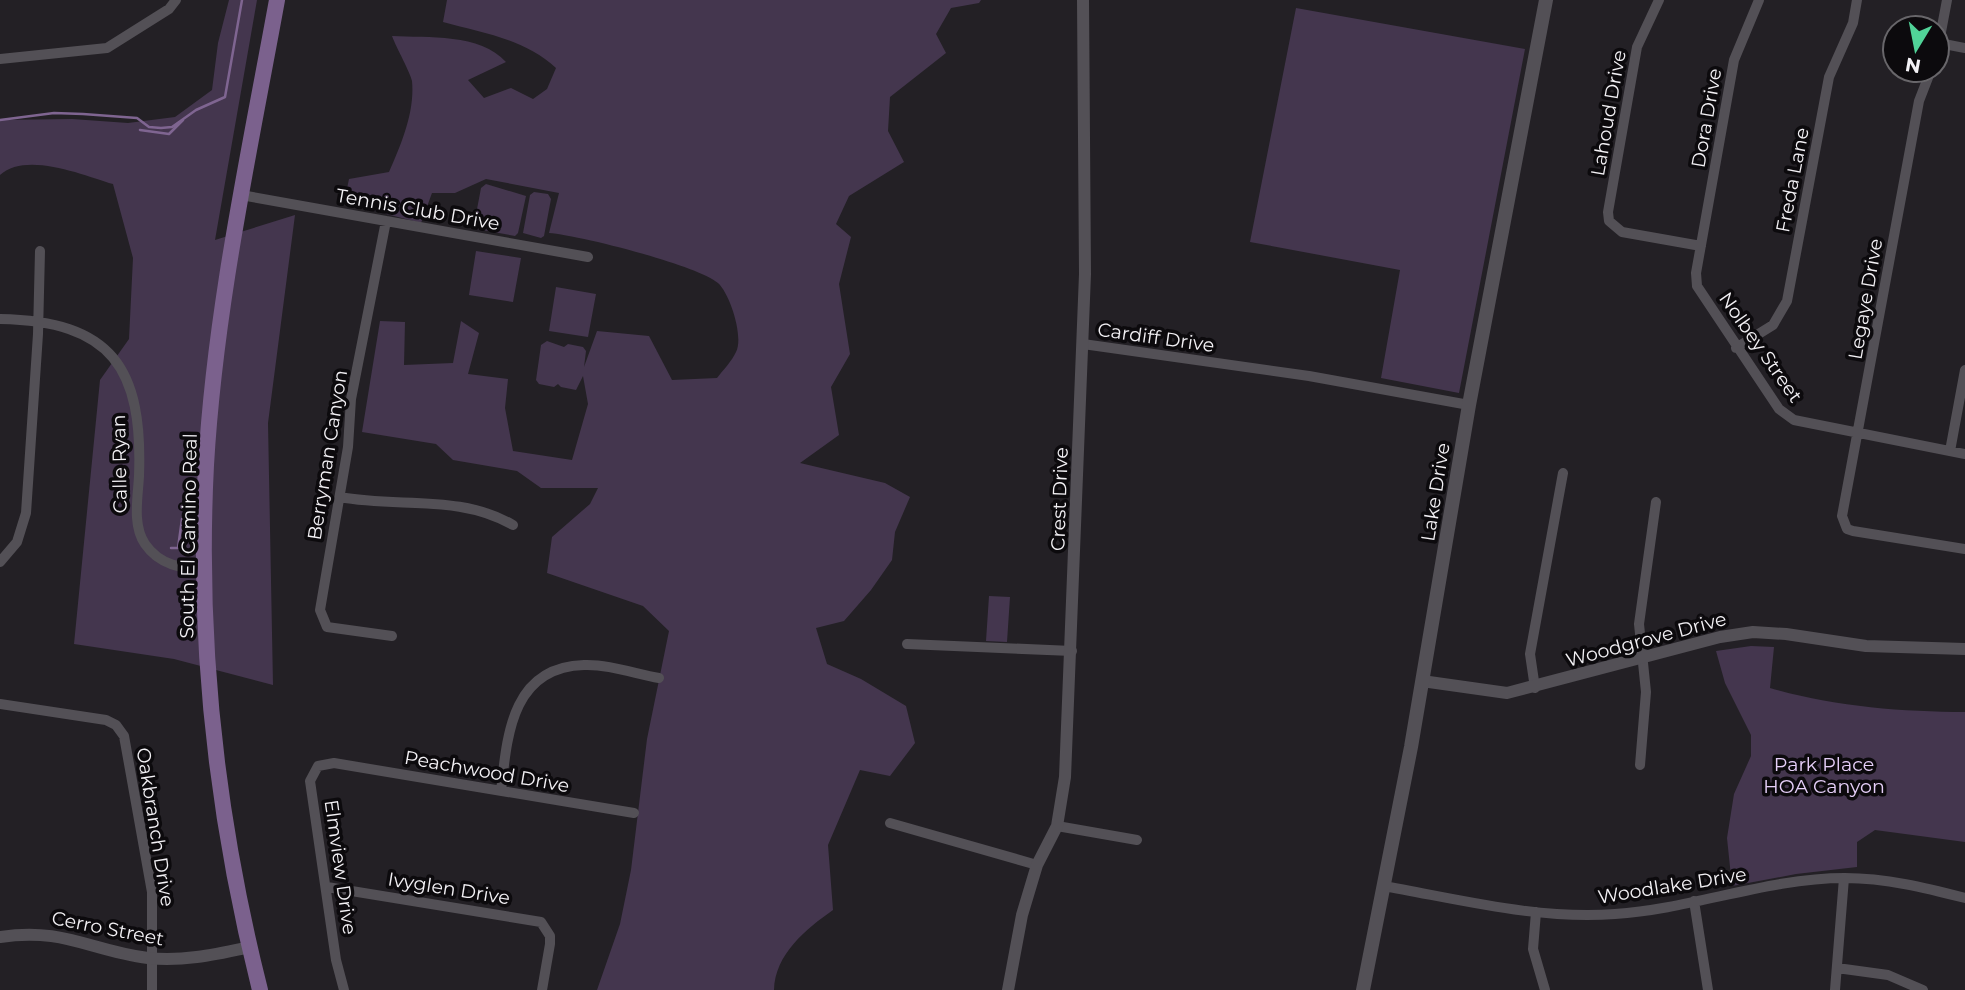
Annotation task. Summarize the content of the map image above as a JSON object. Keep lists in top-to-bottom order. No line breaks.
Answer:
{"streets":{"main road":["Lake Drive","South El Camino Real"],"street":["Lahoud Drive","Dora Drive","Freda Lane","Tennis Club Drive","Legaye Drive","Cardiff Drive","Nolbey Street","Berryman Canyon","Calle Ryan","Crest Drive","Woodgrove Drive","Peachwood Drive","Oakbranch Drive","Elmview Drive","Woodlake Drive","Ivyglen Drive","Cerro Street"]},"crossings":[["Lahoud Drive","Dora Drive"],["Lahoud Drive","Nolbey Street"],["Dora Drive","Nolbey Street"],["Freda Lane","Nolbey Street"],["Tennis Club Drive","Berryman Canyon"],["Tennis Club Drive","South El Camino Real"],["Legaye Drive","Nolbey Street"],["Cardiff Drive","Lake Drive"],["Cardiff Drive","Crest Drive"],["Calle Ryan","South El Camino Real"],["Lake Drive","Woodgrove Drive"],["Lake Drive","Woodlake Drive"],["South El Camino Real","Cerro Street"],["Peachwood Drive","Elmview Drive"],["Oakbranch Drive","Cerro Street"],["Elmview Drive","Ivyglen Drive"]],"parks":["Park Place HOA Canyon"],"north":"bottom"}
